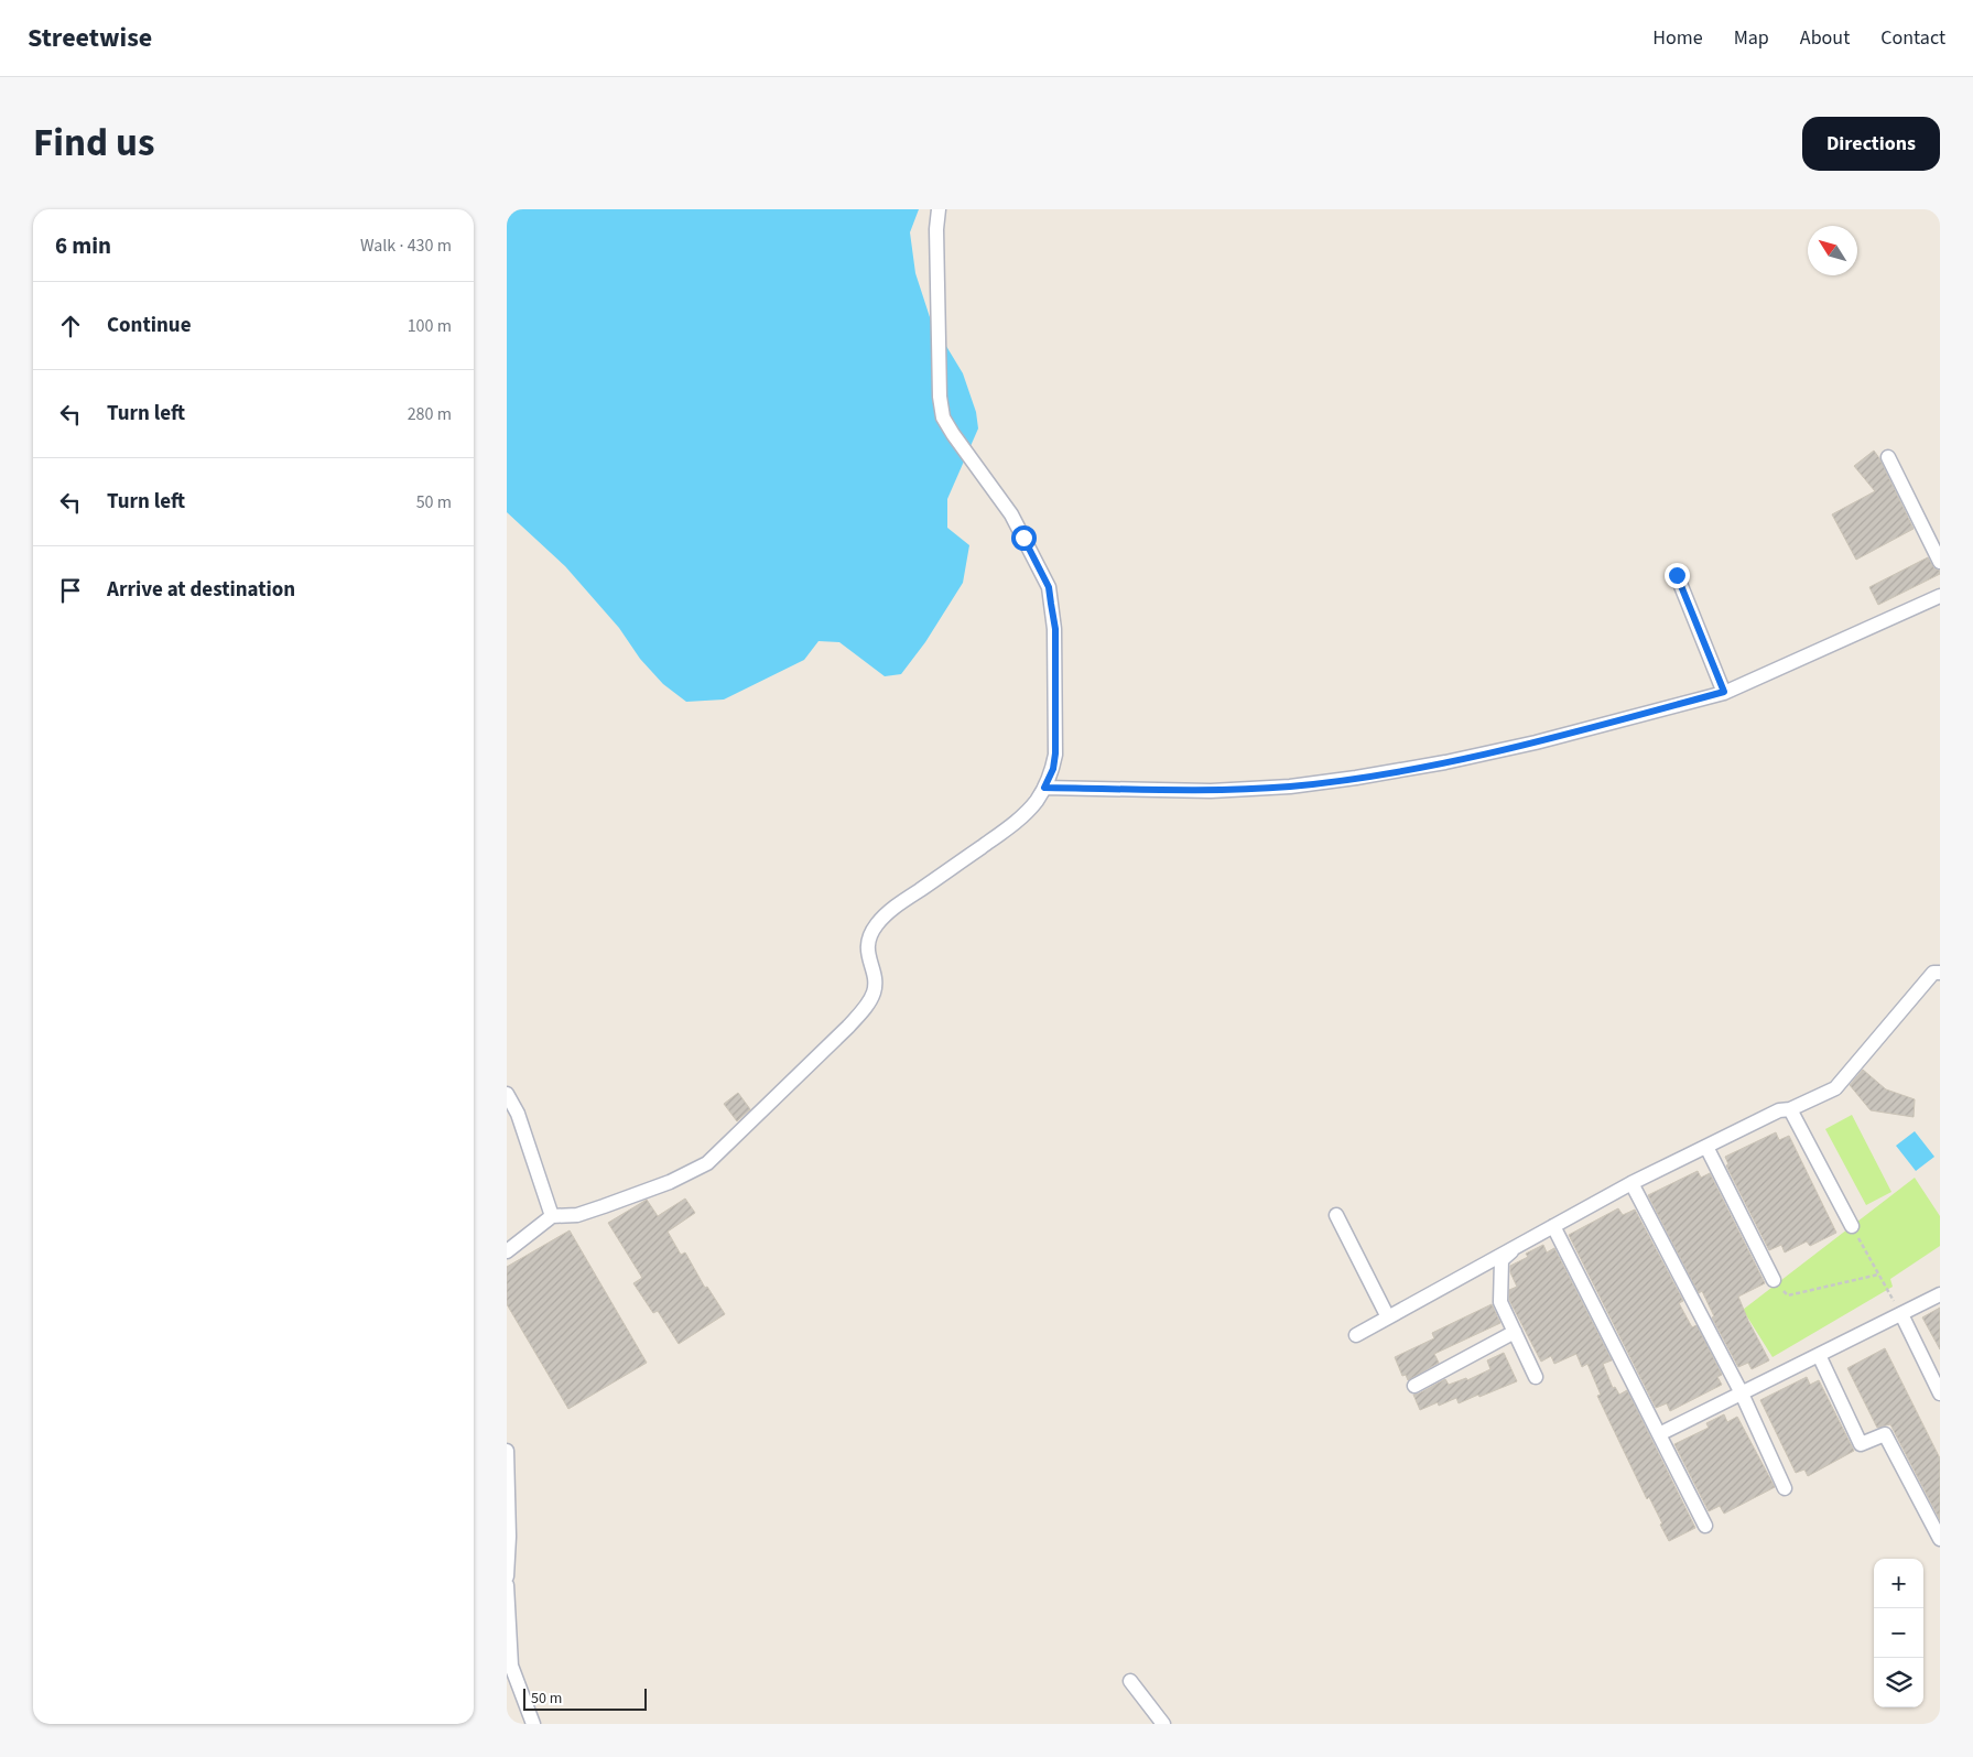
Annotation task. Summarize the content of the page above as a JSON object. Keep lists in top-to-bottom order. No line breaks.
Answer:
{"scale_bar":"50 m","north":"top left","page":{"header":"Streetwise","nav":["Home","Map","About","Contact"],"title":"Find us","buttons":"Directions","heading":["6 min","Walk · 430 m"],"list":[["Continue","100 m"],["Turn left","280 m"],["Turn left","50 m"],"Arrive at destination"],"map_buttons":["+","−"],"scale":"50 m"}}
